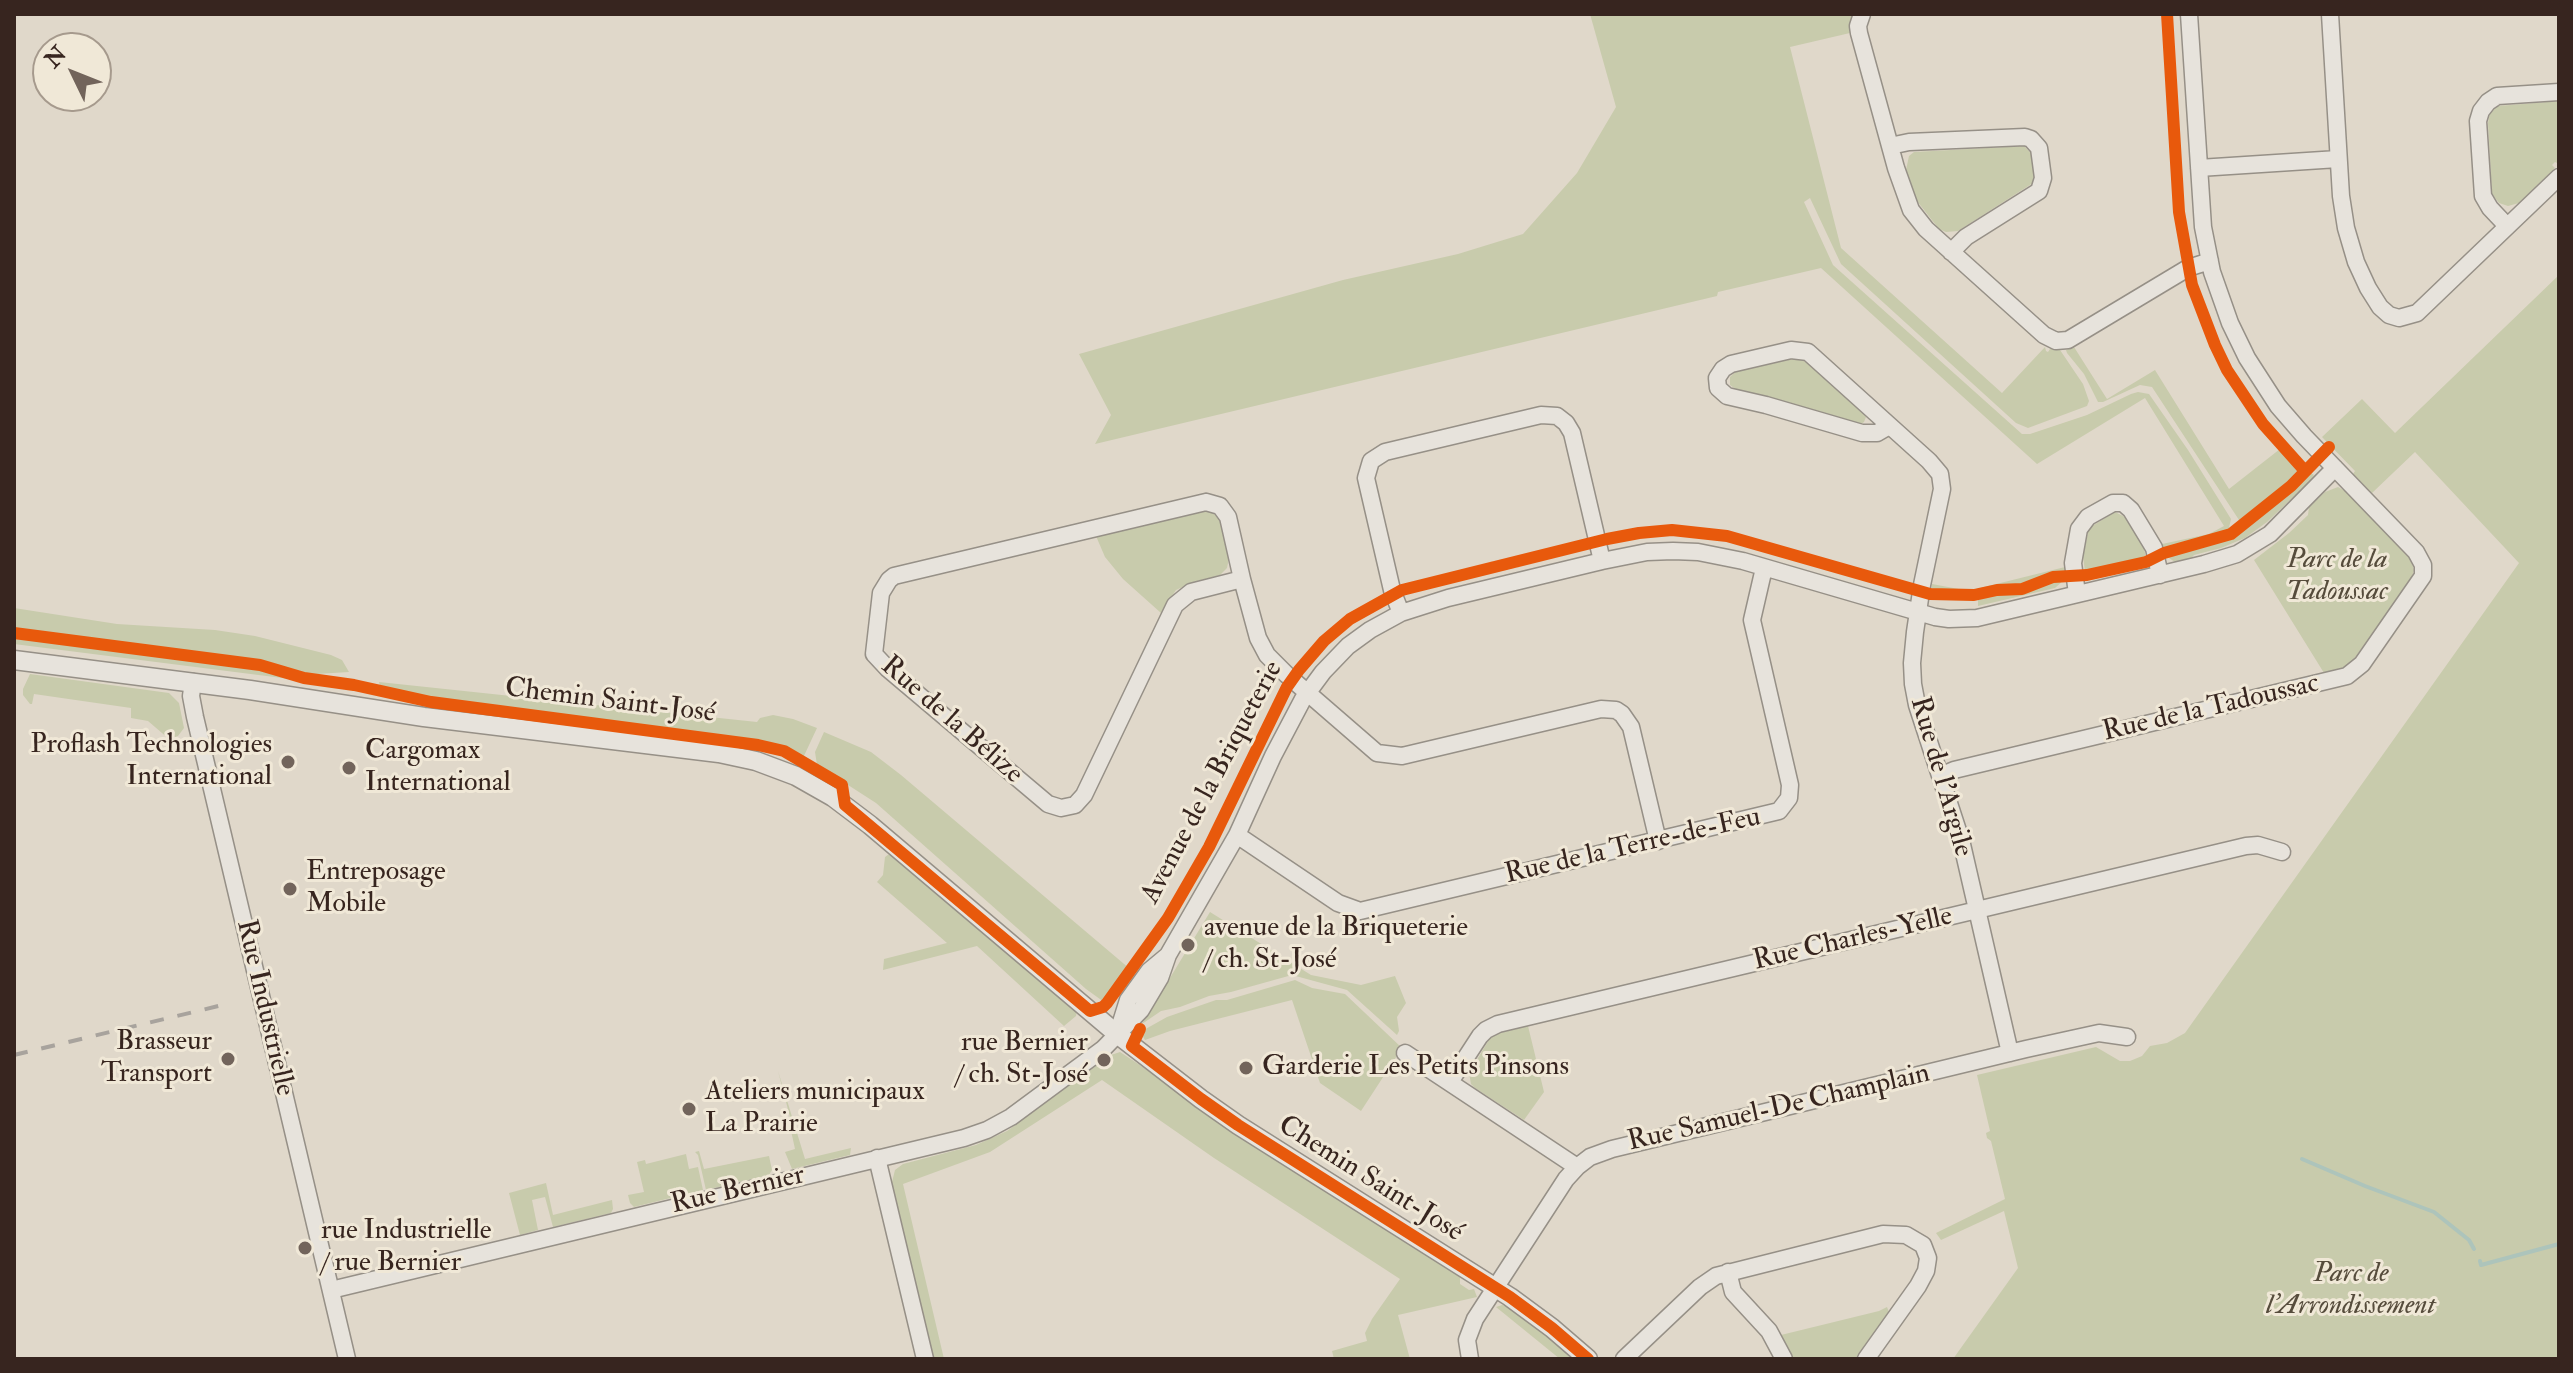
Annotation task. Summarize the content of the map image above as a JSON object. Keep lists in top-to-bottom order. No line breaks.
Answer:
{"streets":{"street":["Chemin Saint-José","Rue de la Tadoussac","Rue de la Bélize","Rue de l'Argile","Avenue de la Briqueterie","Rue de la Terre-de-Feu","Rue Charles-Yelle","Rue Industrielle","Rue Samuel-De Champlain","Rue Bernier"]},"crossings":[["Chemin Saint-José","Avenue de la Briqueterie"],["Chemin Saint-José","Rue Industrielle"],["Chemin Saint-José","Rue Samuel-De Champlain"],["Chemin Saint-José","Rue Bernier"],["Rue de la Tadoussac","Rue de l'Argile"],["Rue de la Tadoussac","Avenue de la Briqueterie"],["Rue de la Bélize","Avenue de la Briqueterie"],["Rue de la Bélize","Rue de la Terre-de-Feu"],["Rue de l'Argile","Avenue de la Briqueterie"],["Rue de l'Argile","Rue Charles-Yelle"],["Rue de l'Argile","Rue Samuel-De Champlain"],["Avenue de la Briqueterie","Rue de la Terre-de-Feu"],["Avenue de la Briqueterie","Rue Bernier"],["Rue Industrielle","Rue Bernier"]],"parks":["Parc de la Tadoussac","Parc de l'Arrondissement"],"places":["Proflash Technologies International","Cargomax International","Entreposage Mobile","avenue de la Briqueterie / ch. St-José","Brasseur Transport","rue Bernier / ch. St-José","Garderie Les Petits Pinsons","Ateliers municipaux La Prairie","rue Industrielle / rue Bernier"],"north":"top left"}
